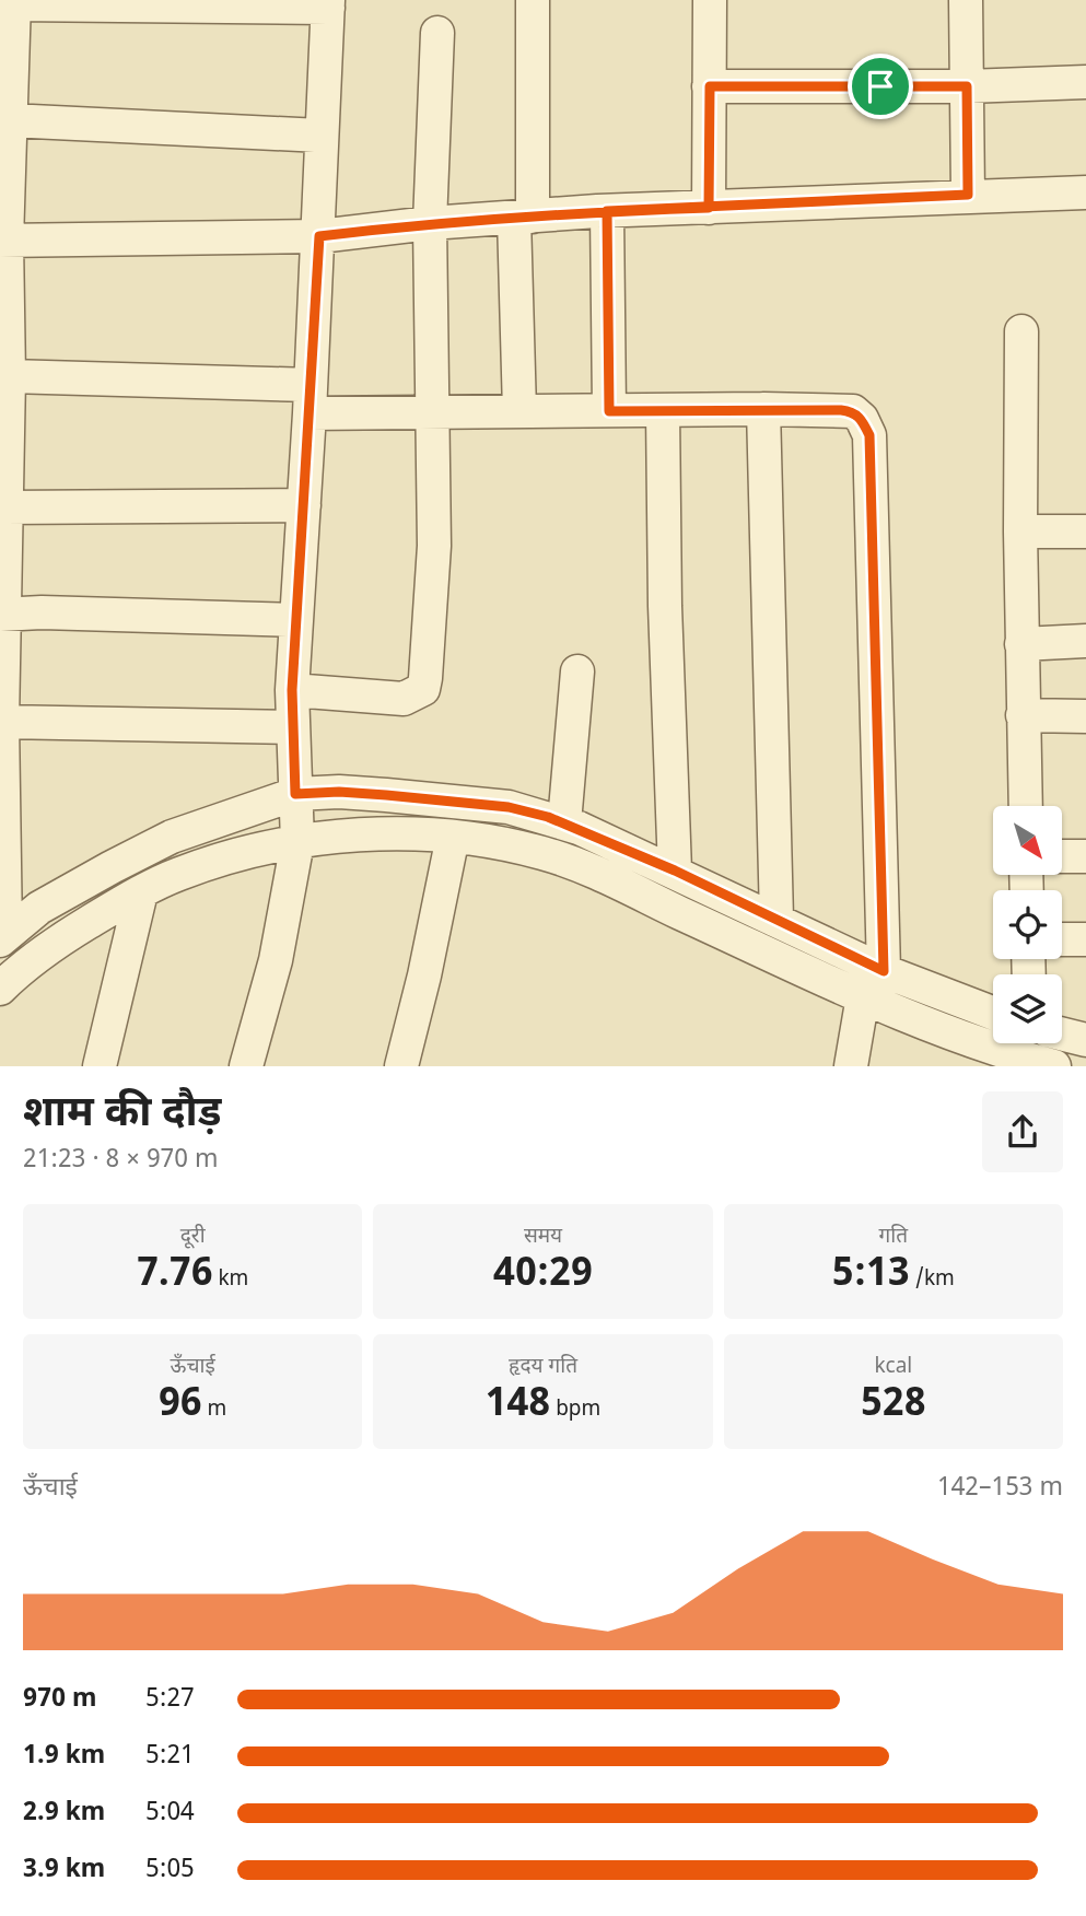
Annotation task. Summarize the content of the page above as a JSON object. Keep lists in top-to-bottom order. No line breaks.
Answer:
{"north":"bottom right","page":{"heading":["शाम की दौड़","21:23 · 8 × 970 m"],"stats":[["दूरी","7.76 km"],["समय","40:29"],["गति","5:13 /km"],["ऊँचाई","96 m"],["हृदय गति","148 bpm"],["kcal","528"]],"chart":["ऊँचाई","142–153 m"],"list":[{"name":"970 m","note":"5:27"},{"name":"1.9 km","note":"5:21"},{"name":"2.9 km","note":"5:04"},{"name":"3.9 km","note":"5:05"}]}}
